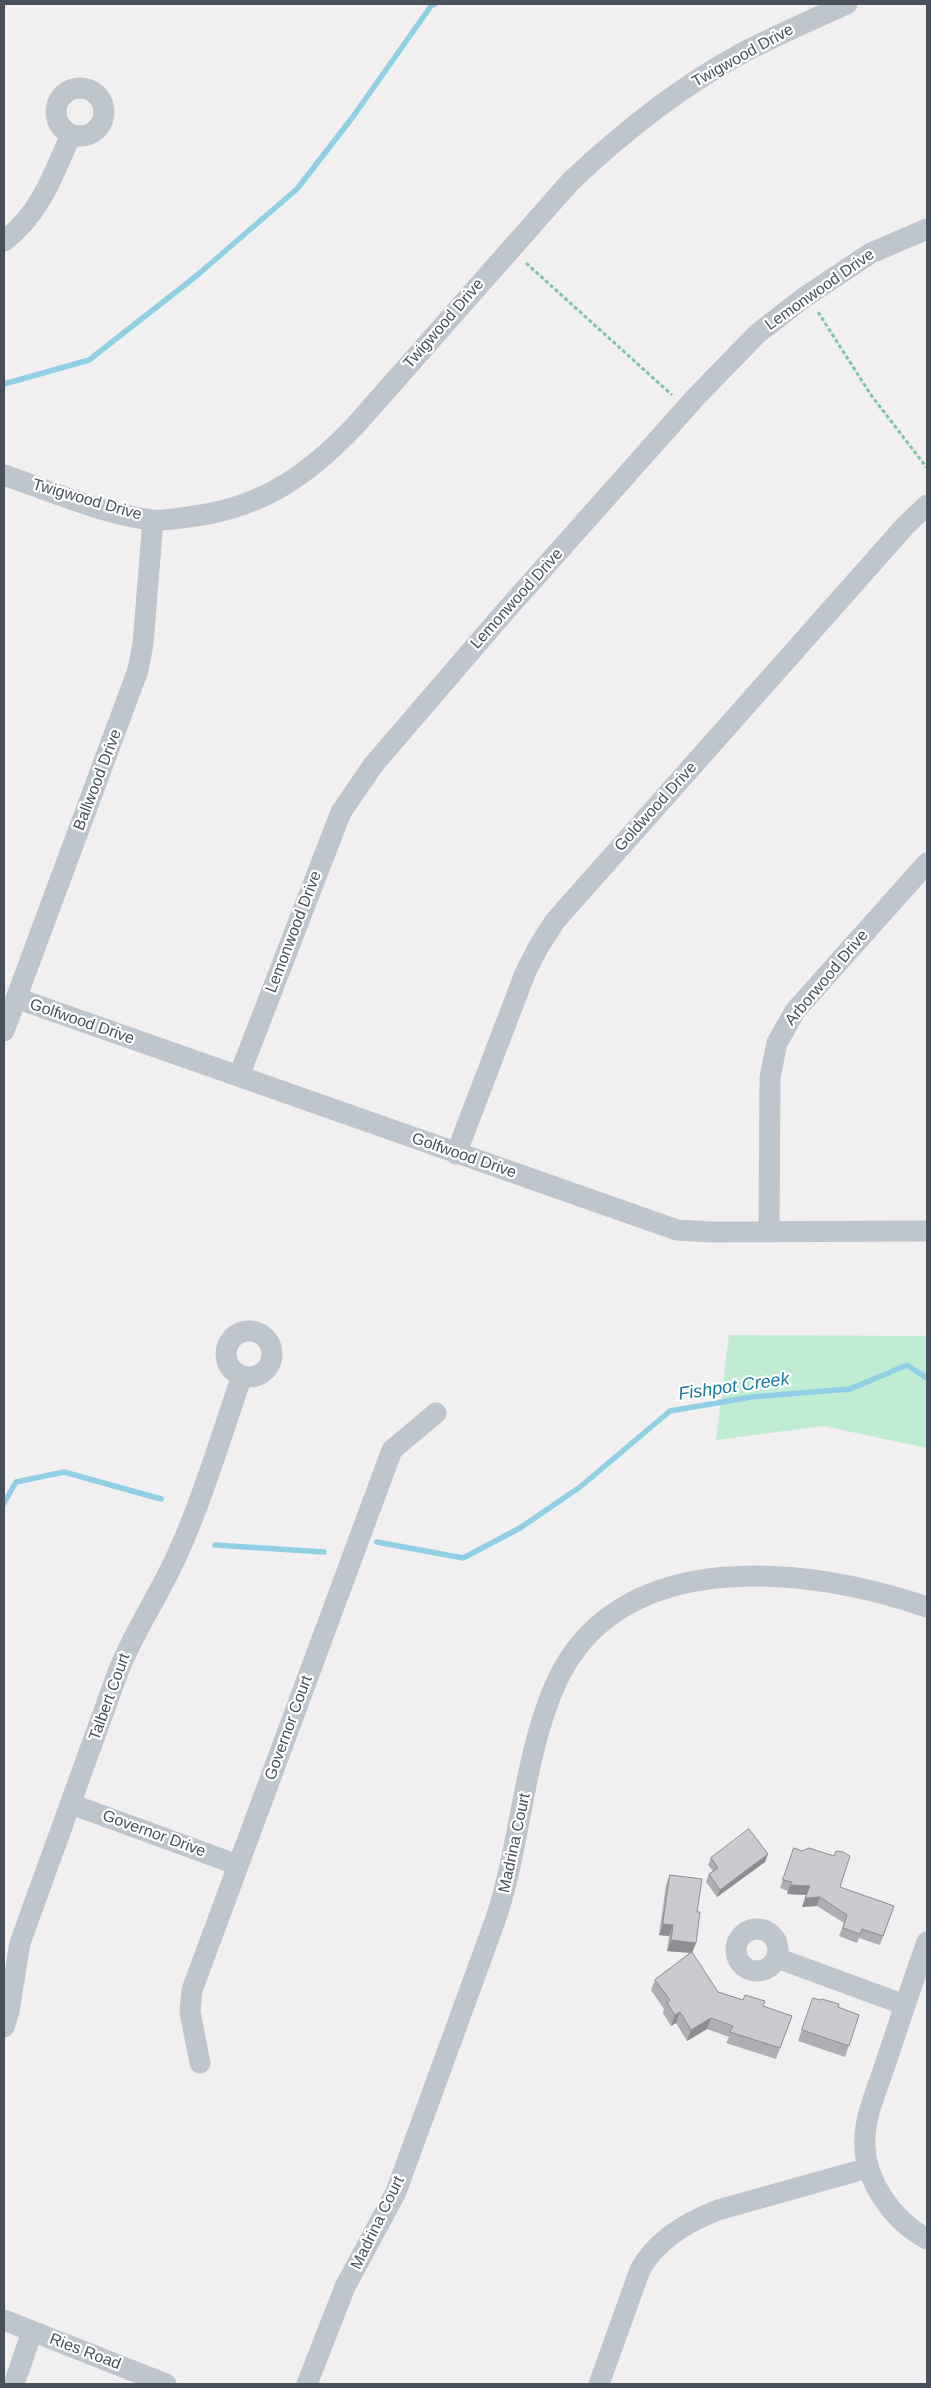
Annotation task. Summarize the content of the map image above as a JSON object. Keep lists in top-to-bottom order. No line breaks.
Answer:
{"streets":{"street":["Twigwood Drive","Lemonwood Drive","Ballwood Drive","Goldwood Drive","Arborwood Drive","Golfwood Drive","Talbert Court","Governor Court","Governor Drive","Madrina Court","Ries Road"]},"crossings":[["Twigwood Drive","Ballwood Drive"],["Lemonwood Drive","Golfwood Drive"],["Ballwood Drive","Golfwood Drive"],["Goldwood Drive","Golfwood Drive"],["Arborwood Drive","Golfwood Drive"],["Talbert Court","Governor Drive"],["Governor Court","Governor Drive"]],"water":["Fishpot Creek"]}
